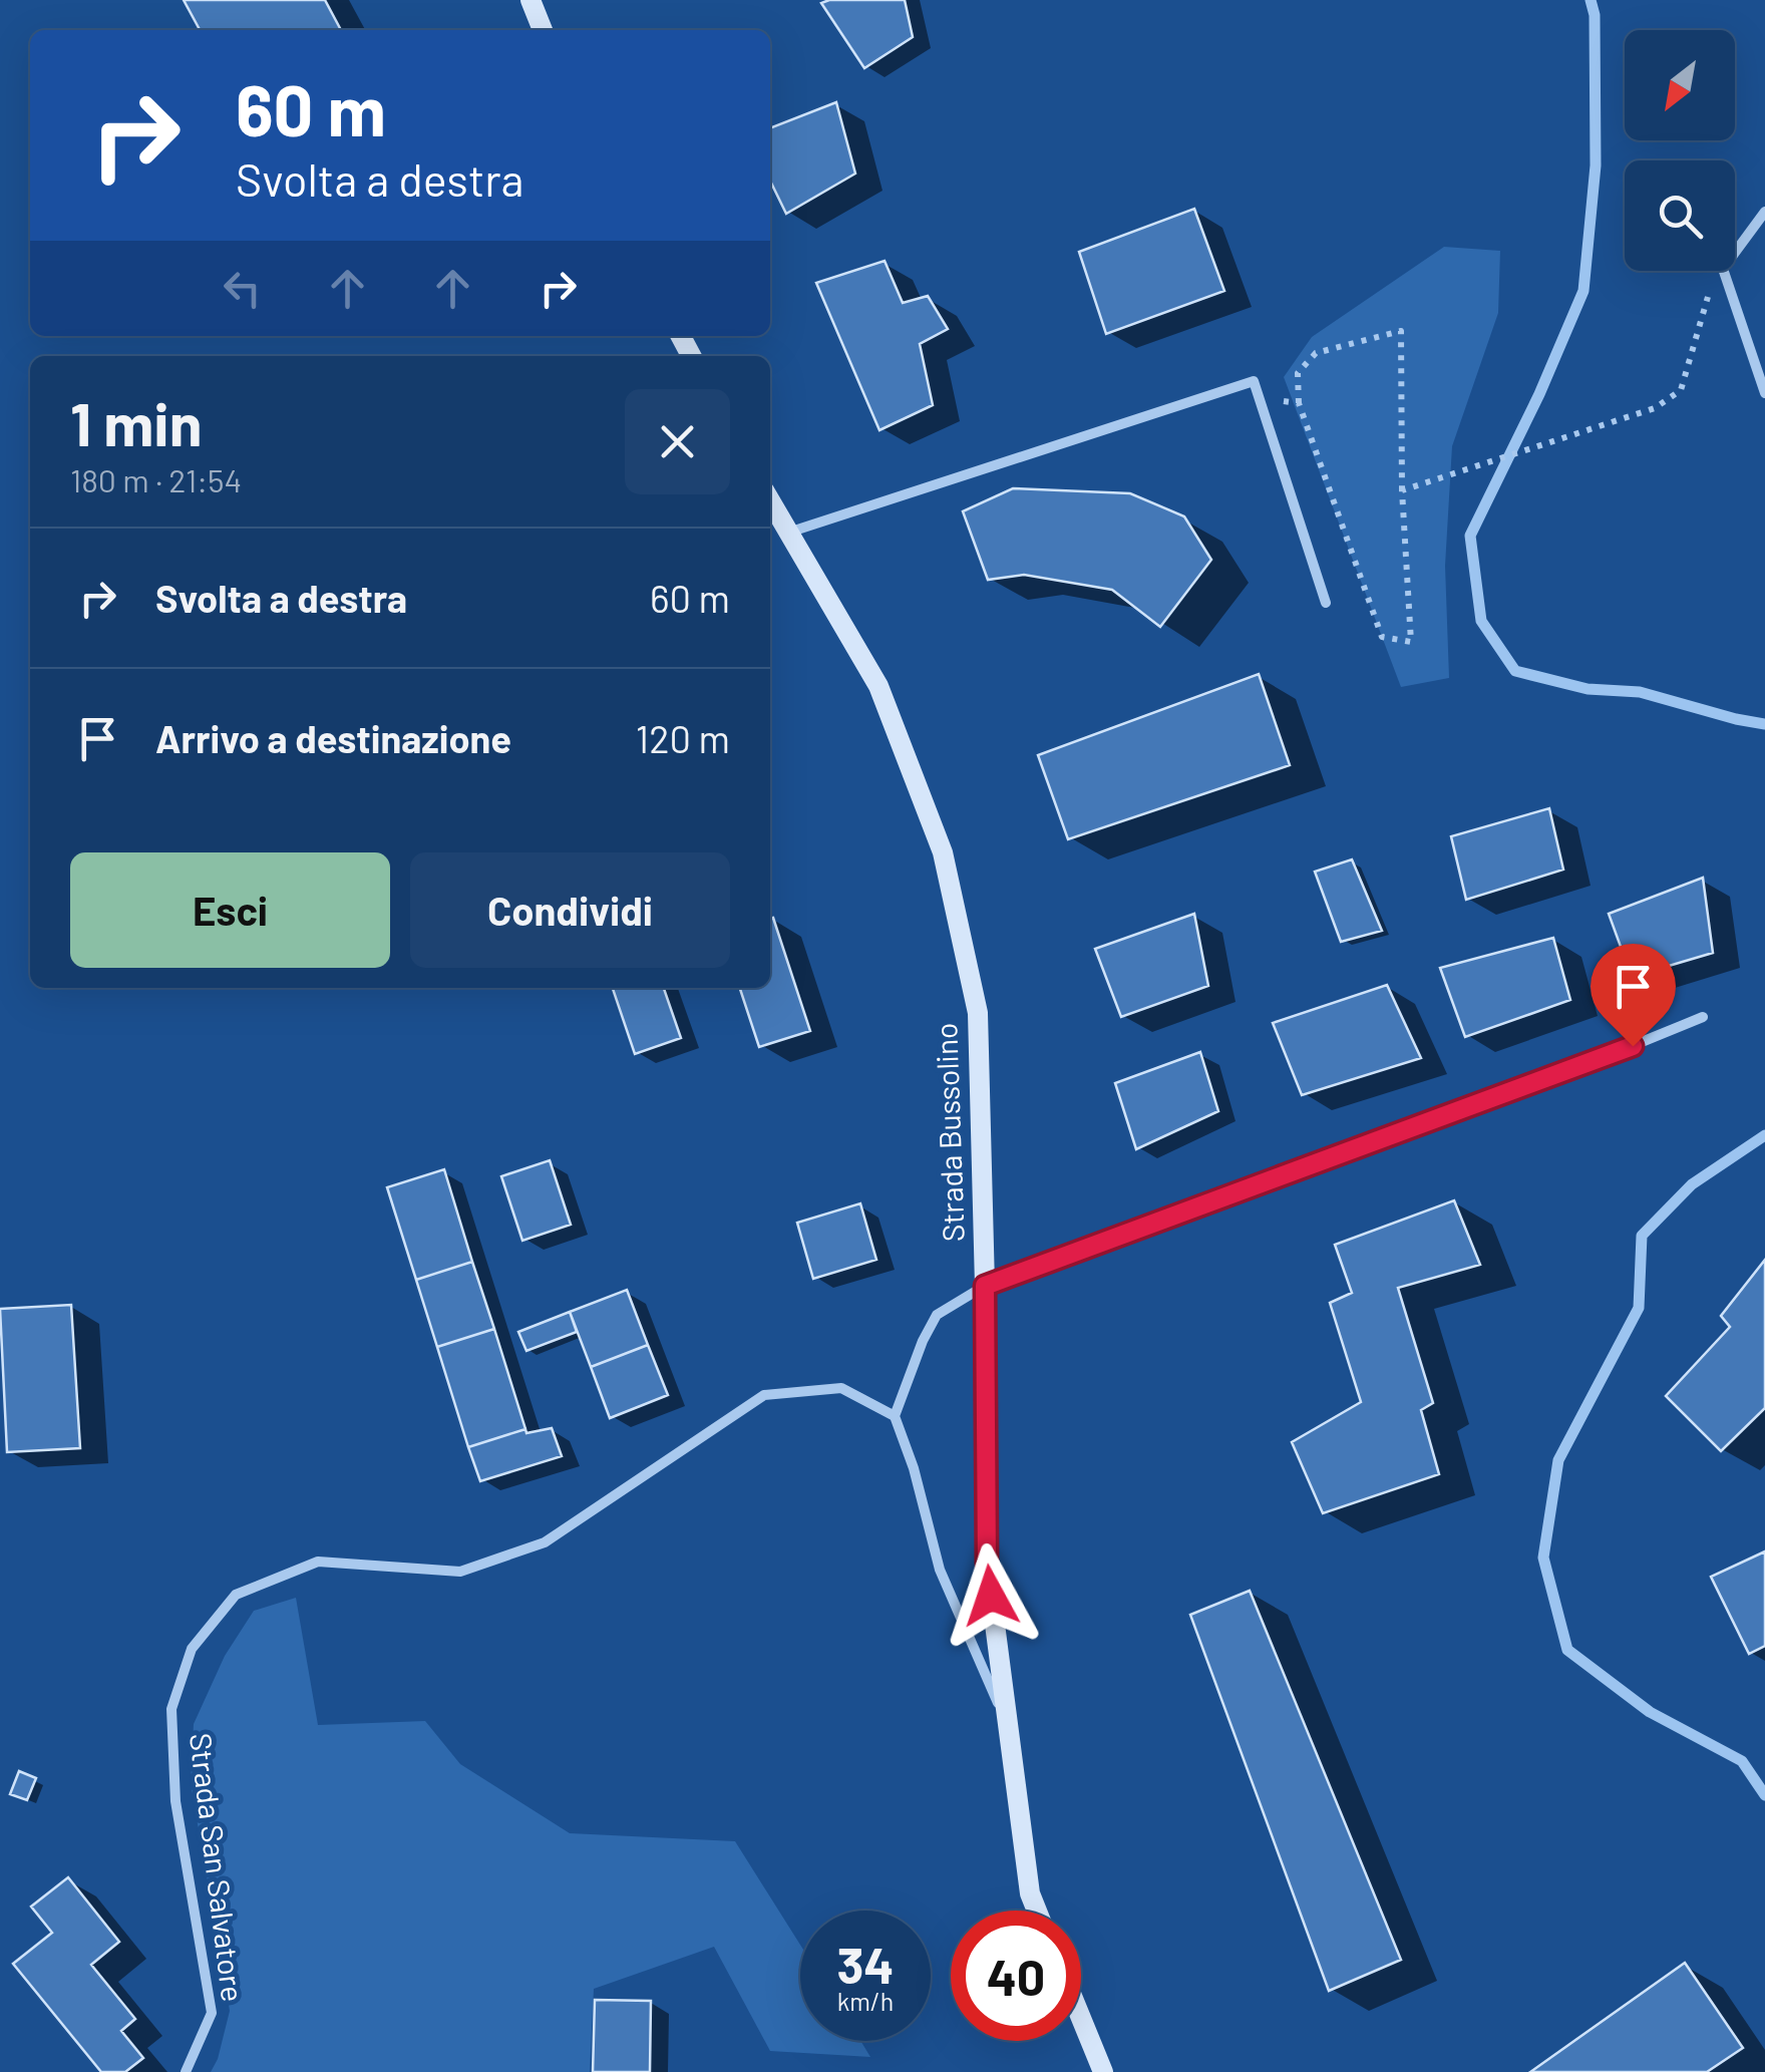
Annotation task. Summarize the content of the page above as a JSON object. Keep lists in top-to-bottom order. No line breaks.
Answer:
{"streets":{"street":["Strada Bussolino","Strada San Salvatore"]},"north":"bottom left","page":{"turn":["60 m","Svolta a destra"],"heading":["1 min","180 m · 21:54"],"list":[{"name":"Svolta a destra","value":"60 m"},{"name":"Arrivo a destinazione","value":"120 m"}],"buttons":["Esci","Condividi"],"speed":"34 km/h","limit":"40"}}
